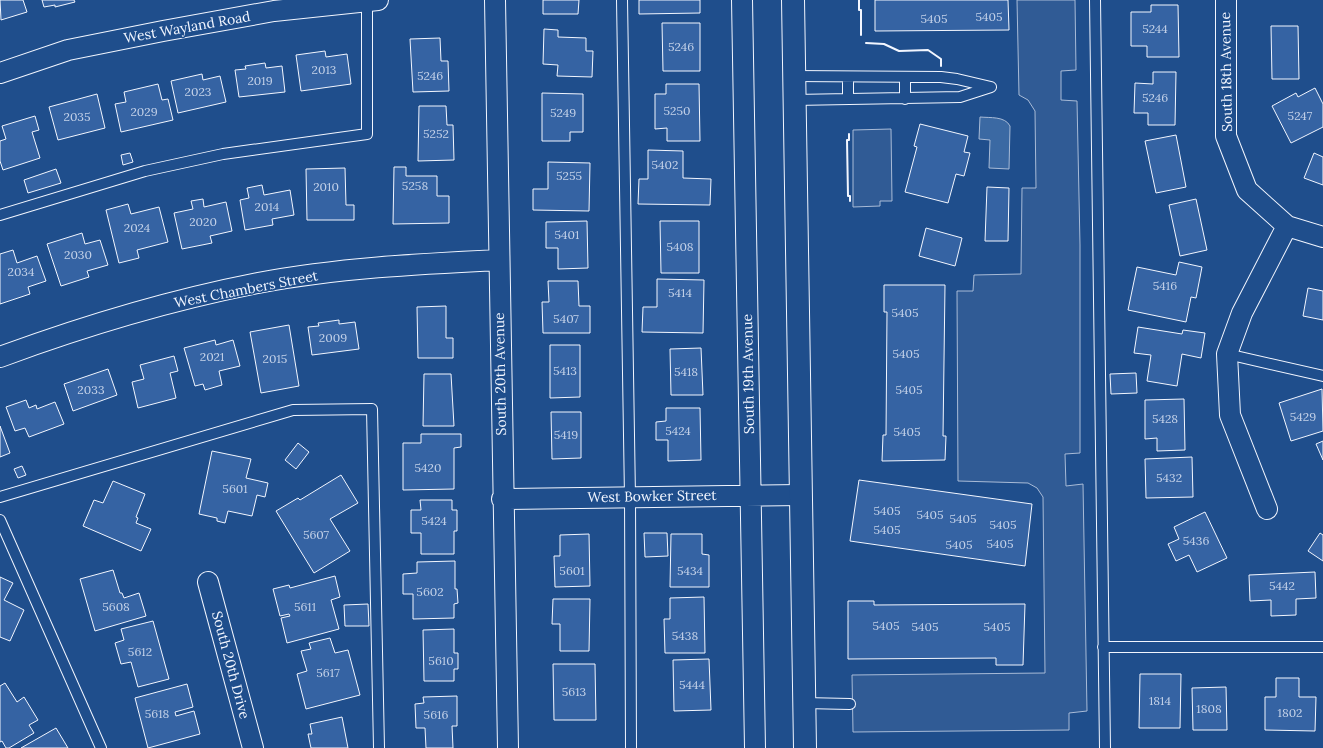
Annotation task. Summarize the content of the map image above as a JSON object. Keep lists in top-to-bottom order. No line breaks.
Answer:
{"streets":{"street":["West Wayland Road","South 18th Avenue","West Chambers Street","South 20th Avenue","South 19th Avenue","West Bowker Street","South 20th Drive"]},"crossings":[["West Chambers Street","South 20th Avenue"],["South 20th Avenue","West Bowker Street"],["South 19th Avenue","West Bowker Street"]],"house_numbers":["5405","5405","5244","5246","2013","5246","2019","2023","5246","5250","2029","5249","5247","2035","5252","5402","5255","5258","2010","2014","2020","2024","5401","5408","2030","2034","5416","5414","5405","5407","2009","5405","2021","2015","5413","5418","2033","5405","5429","5428","5424","5405","5419","5420","5432","5601","5405","5405","5405","5424","5405","5405","5607","5436","5405","5405","5601","5434","5442","5602","5608","5611","5405","5405","5405","5438","5612","5610","5617","5444","5613","1814","1808","1802","5618","5616"]}
